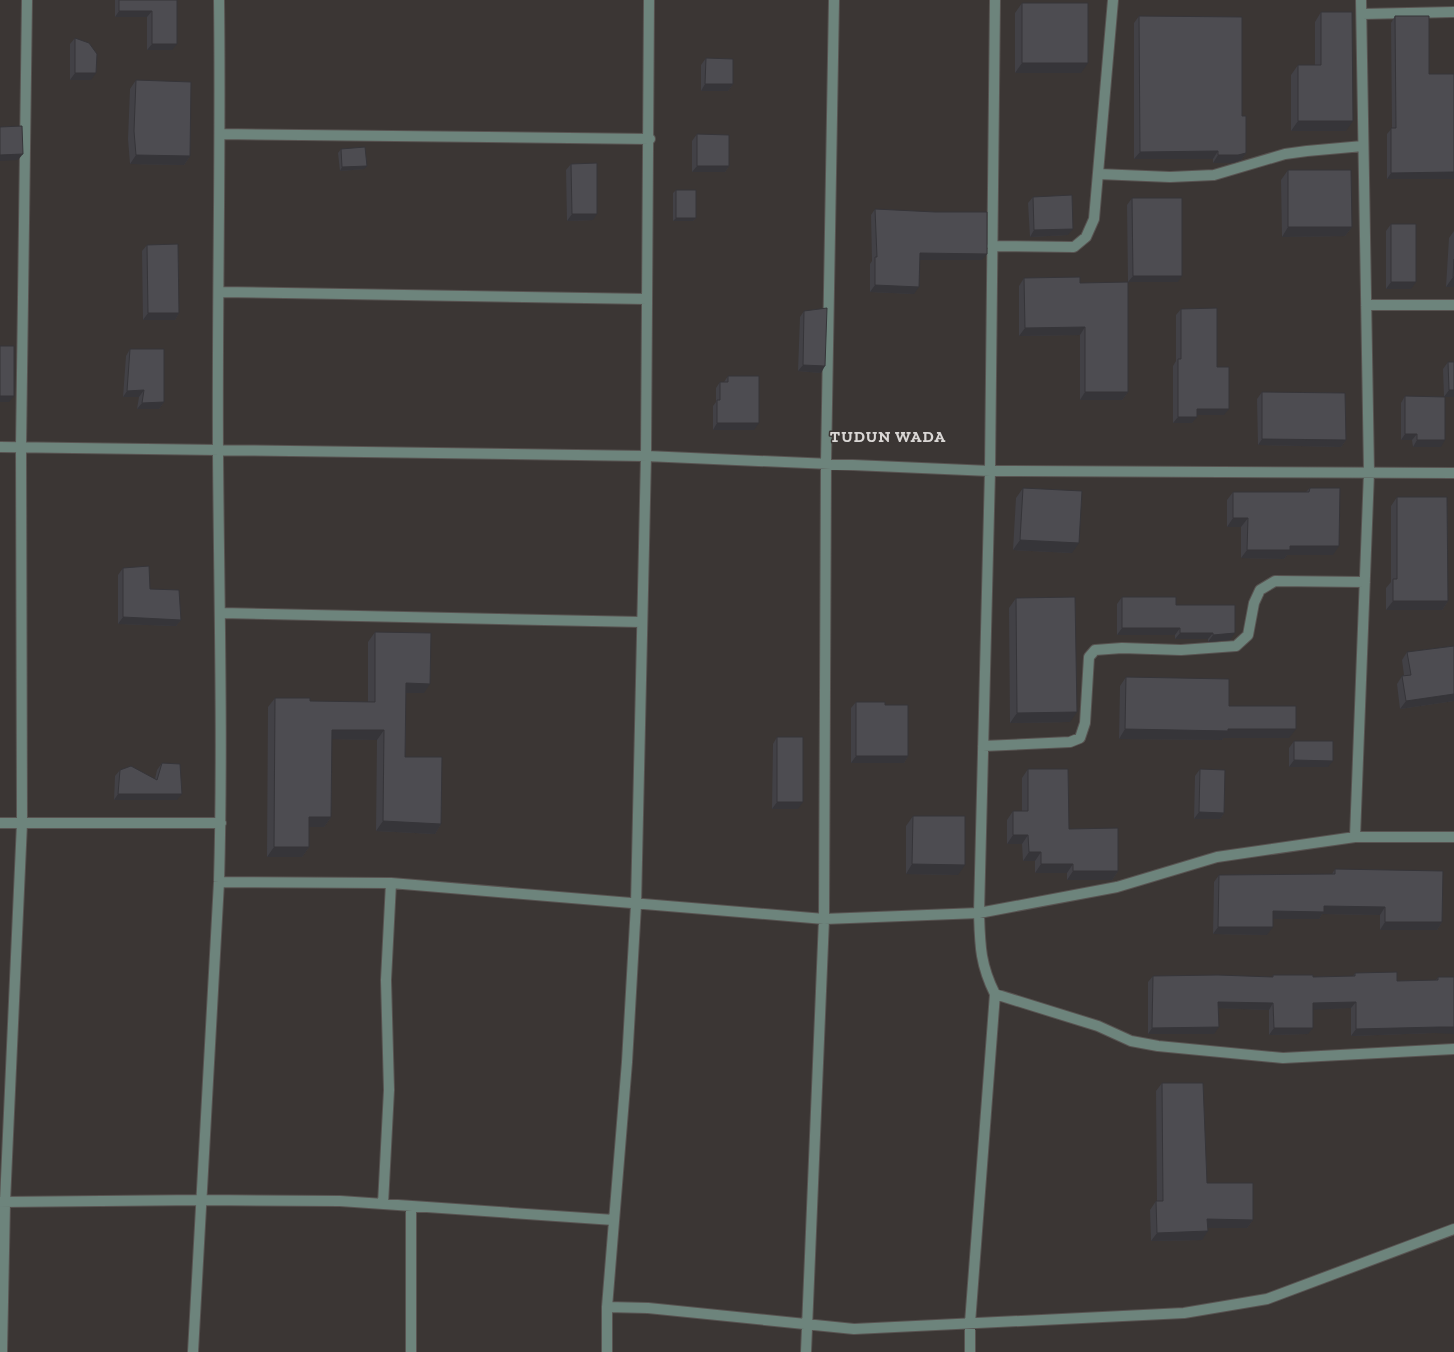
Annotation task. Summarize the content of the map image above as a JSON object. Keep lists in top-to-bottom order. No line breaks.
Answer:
{"districts":["TUDUN WADA"]}
